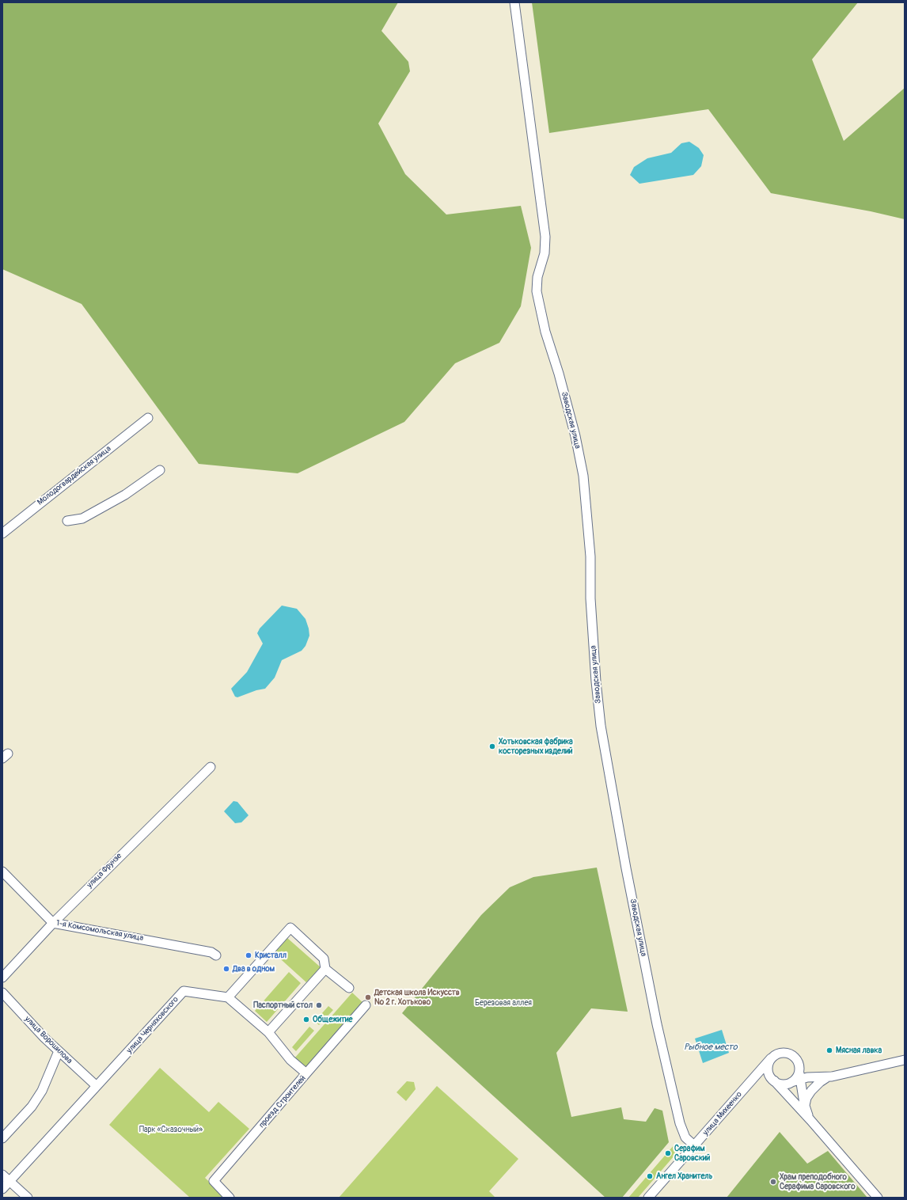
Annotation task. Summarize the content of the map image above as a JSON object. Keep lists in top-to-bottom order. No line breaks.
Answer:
{"streets":{"street":["Заводская улица","Молодогвардейская улица","улица Фрунзе","1-я Комсомольская улица","улица Черняховского","улица Ворошилова","проезд Строителей","улица Михеенко"]},"crossings":[["Заводская улица","улица Михеенко"],["улица Фрунзе","1-я Комсомольская улица"],["улица Черняховского","улица Ворошилова"],["улица Черняховского","проезд Строителей"]],"water":["Рыбное место"],"parks":["Березовая аллея","Парк «Сказочный»"],"places":["Хотьковская фабрика косторезных изделий","Кристалл","Два в одном","Детская школа Искусств № 2 г. Хотьково","Паспортный стол","Общежитие","Мясная лавка","Серафим Саровский","Ангел Хранитель","Храм преподобного Серафима Саровского"]}
